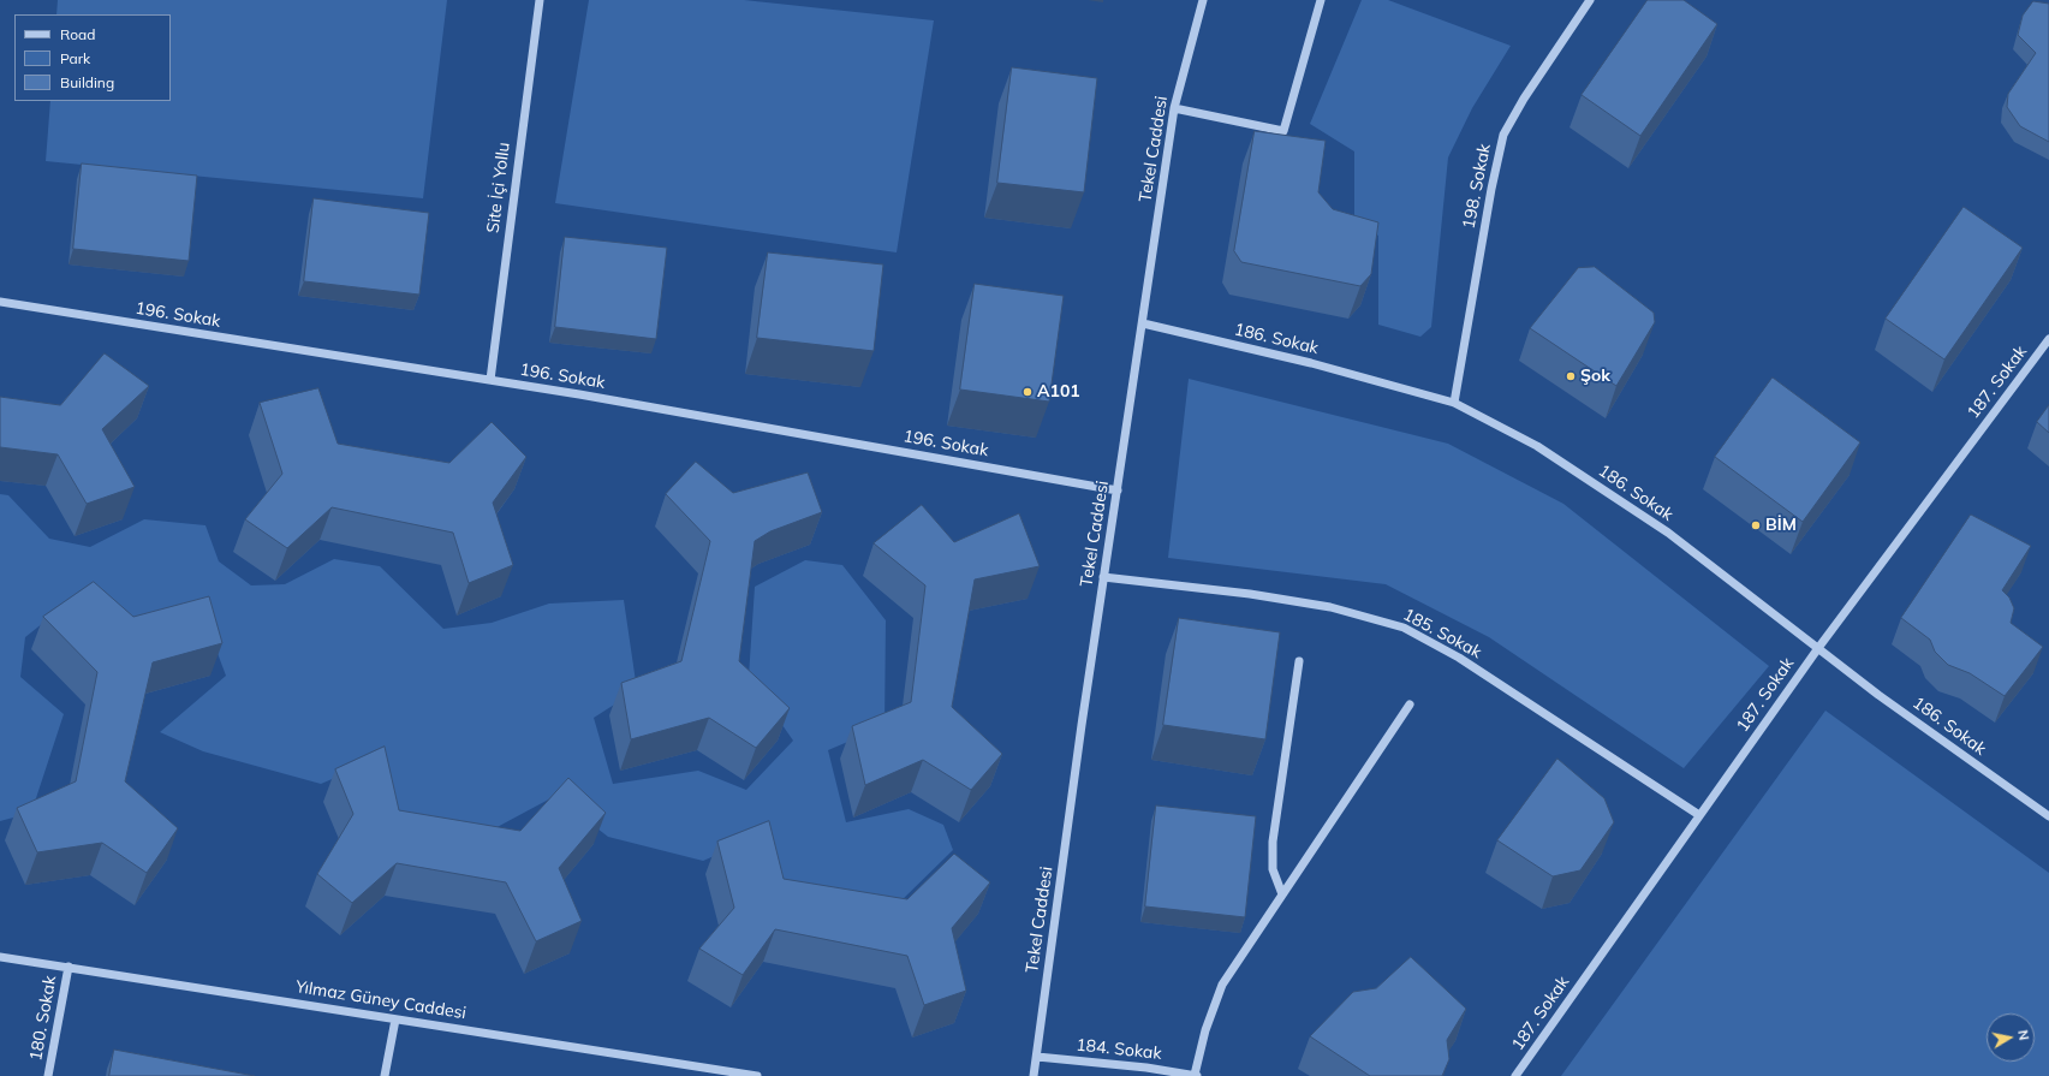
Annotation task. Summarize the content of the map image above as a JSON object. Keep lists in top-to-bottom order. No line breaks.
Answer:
{"streets":{"street":["Tekel Caddesi","198. Sokak","Site İçi Yollu","196. Sokak","186. Sokak","187. Sokak","185. Sokak","Yılmaz Güney Caddesi","180. Sokak","184. Sokak"]},"crossings":[["Tekel Caddesi","196. Sokak"],["Tekel Caddesi","186. Sokak"],["Tekel Caddesi","185. Sokak"],["Tekel Caddesi","184. Sokak"],["198. Sokak","186. Sokak"],["Site İçi Yollu","196. Sokak"],["186. Sokak","187. Sokak"],["187. Sokak","185. Sokak"],["Yılmaz Güney Caddesi","180. Sokak"]],"places":["Şok","A101","BİM"],"legend":["Road","Park","Building"],"north":"right"}
